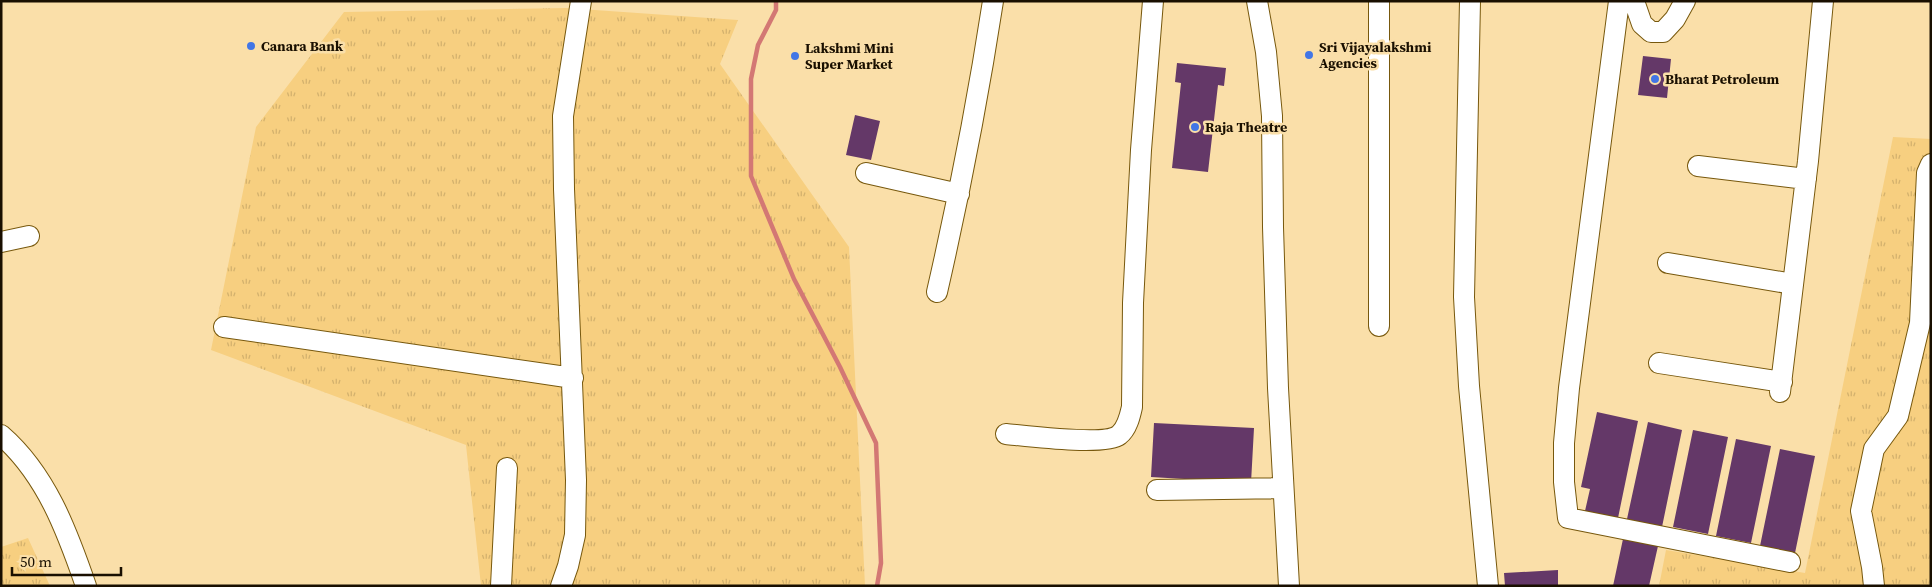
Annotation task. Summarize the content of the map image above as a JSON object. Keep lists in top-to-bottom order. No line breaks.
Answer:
{"places":["Canara Bank","Sri Vijayalakshmi Agencies","Lakshmi Mini Super Market","Bharat Petroleum","Raja Theatre"],"scale_bar":"50 m"}
